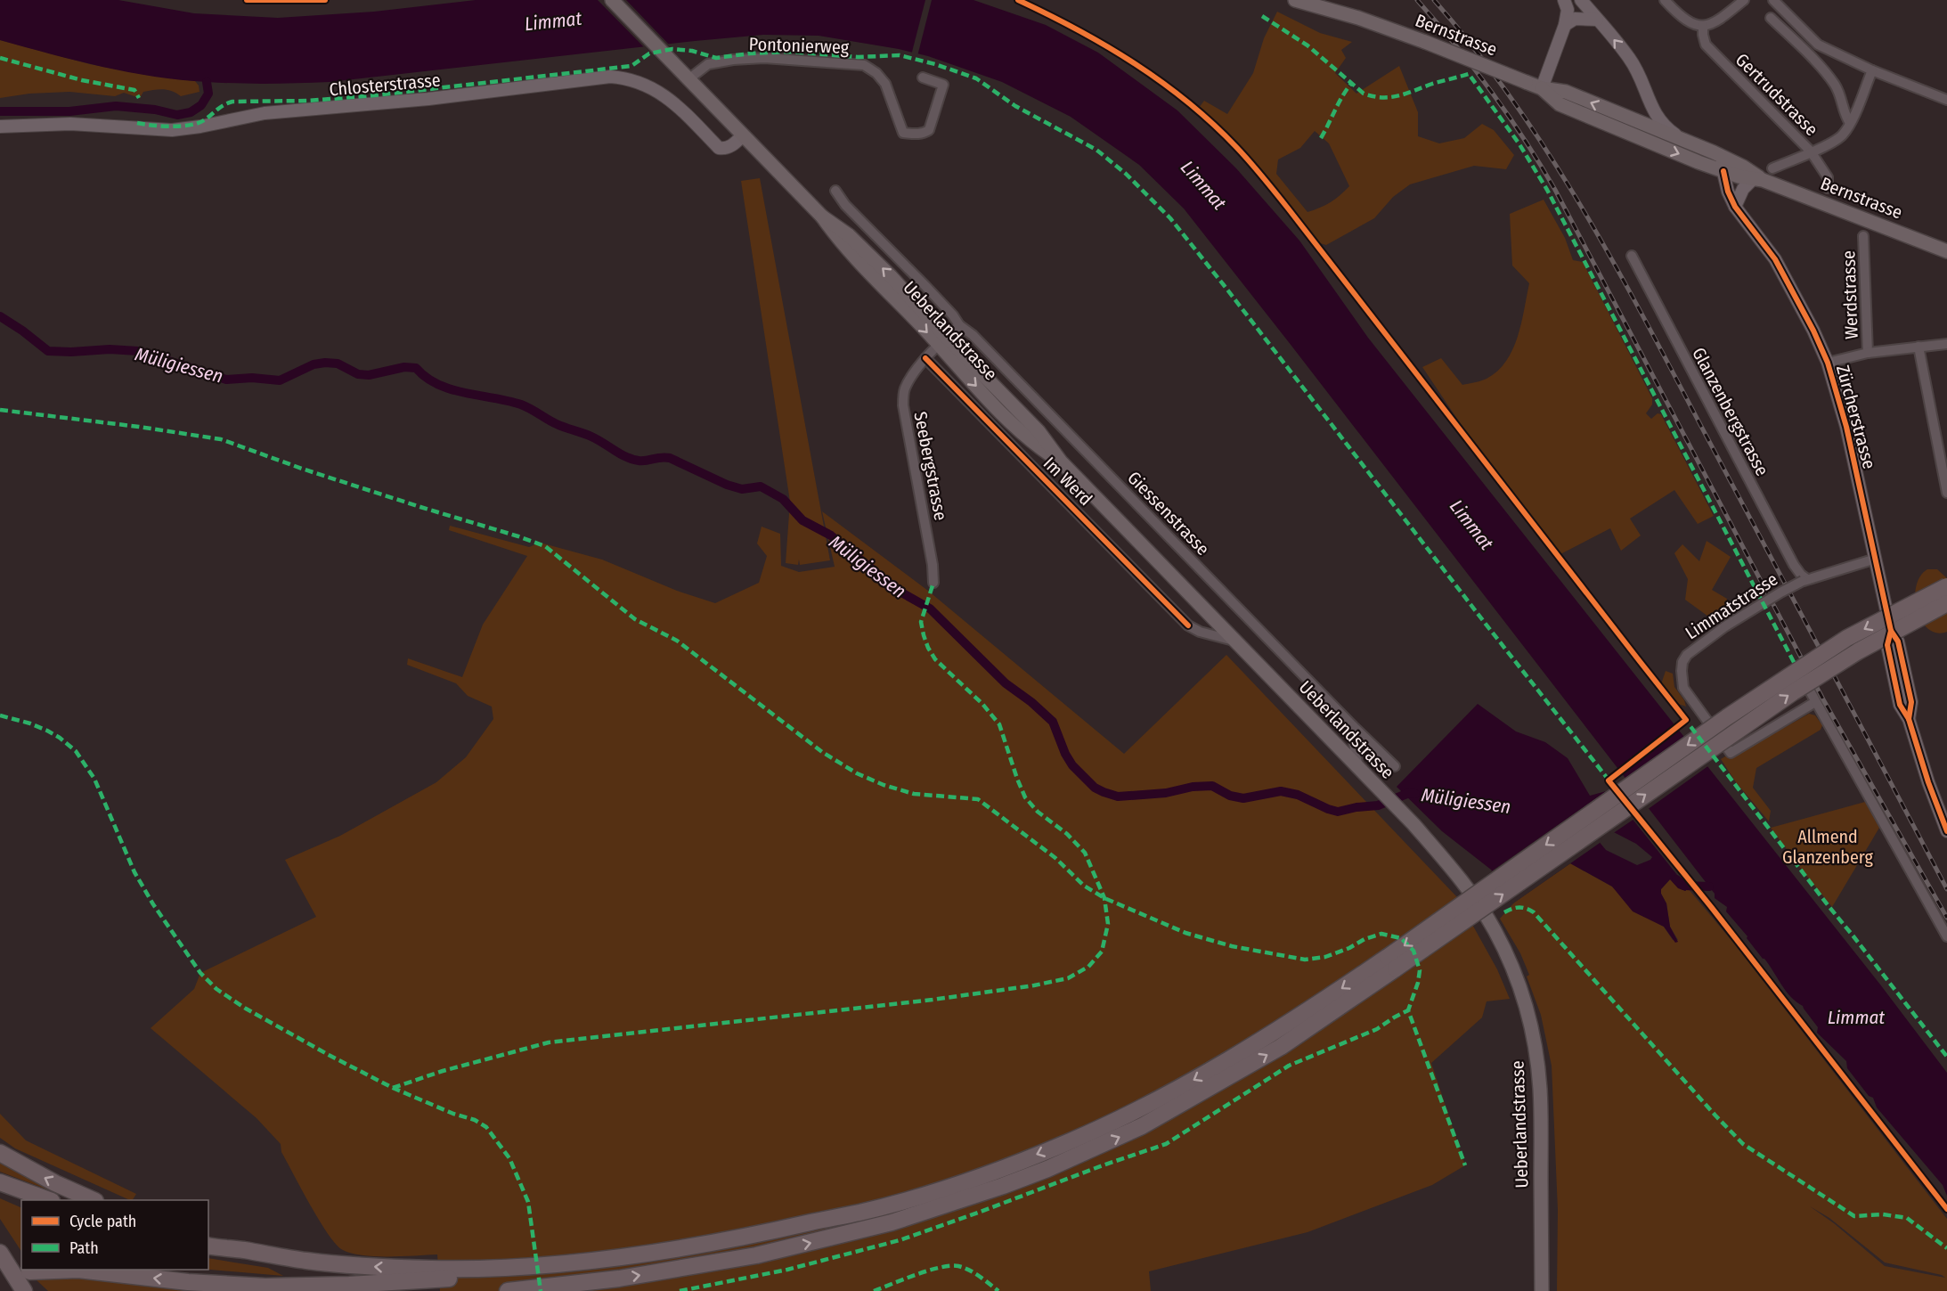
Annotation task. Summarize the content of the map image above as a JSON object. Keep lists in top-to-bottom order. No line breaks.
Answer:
{"streets":{"main road":["Bernstrasse","Chlosterstrasse","Ueberlandstrasse","Zürcherstrasse"],"street":["Pontonierweg","Gertrudstrasse","Werdstrasse","Glanzenbergstrasse","Seebergstrasse","Im Werd","Giessenstrasse","Limmatstrasse"]},"crossings":[["Bernstrasse","Zürcherstrasse"],["Pontonierweg","Ueberlandstrasse"],["Chlosterstrasse","Ueberlandstrasse"],["Ueberlandstrasse","Seebergstrasse"],["Ueberlandstrasse","Im Werd"],["Glanzenbergstrasse","Limmatstrasse"],["Zürcherstrasse","Limmatstrasse"],["Seebergstrasse","Im Werd"]],"water":["Limmat","Müligiessen"],"parks":["Allmend Glanzenberg"],"legend":["Cycle path","Path"]}
